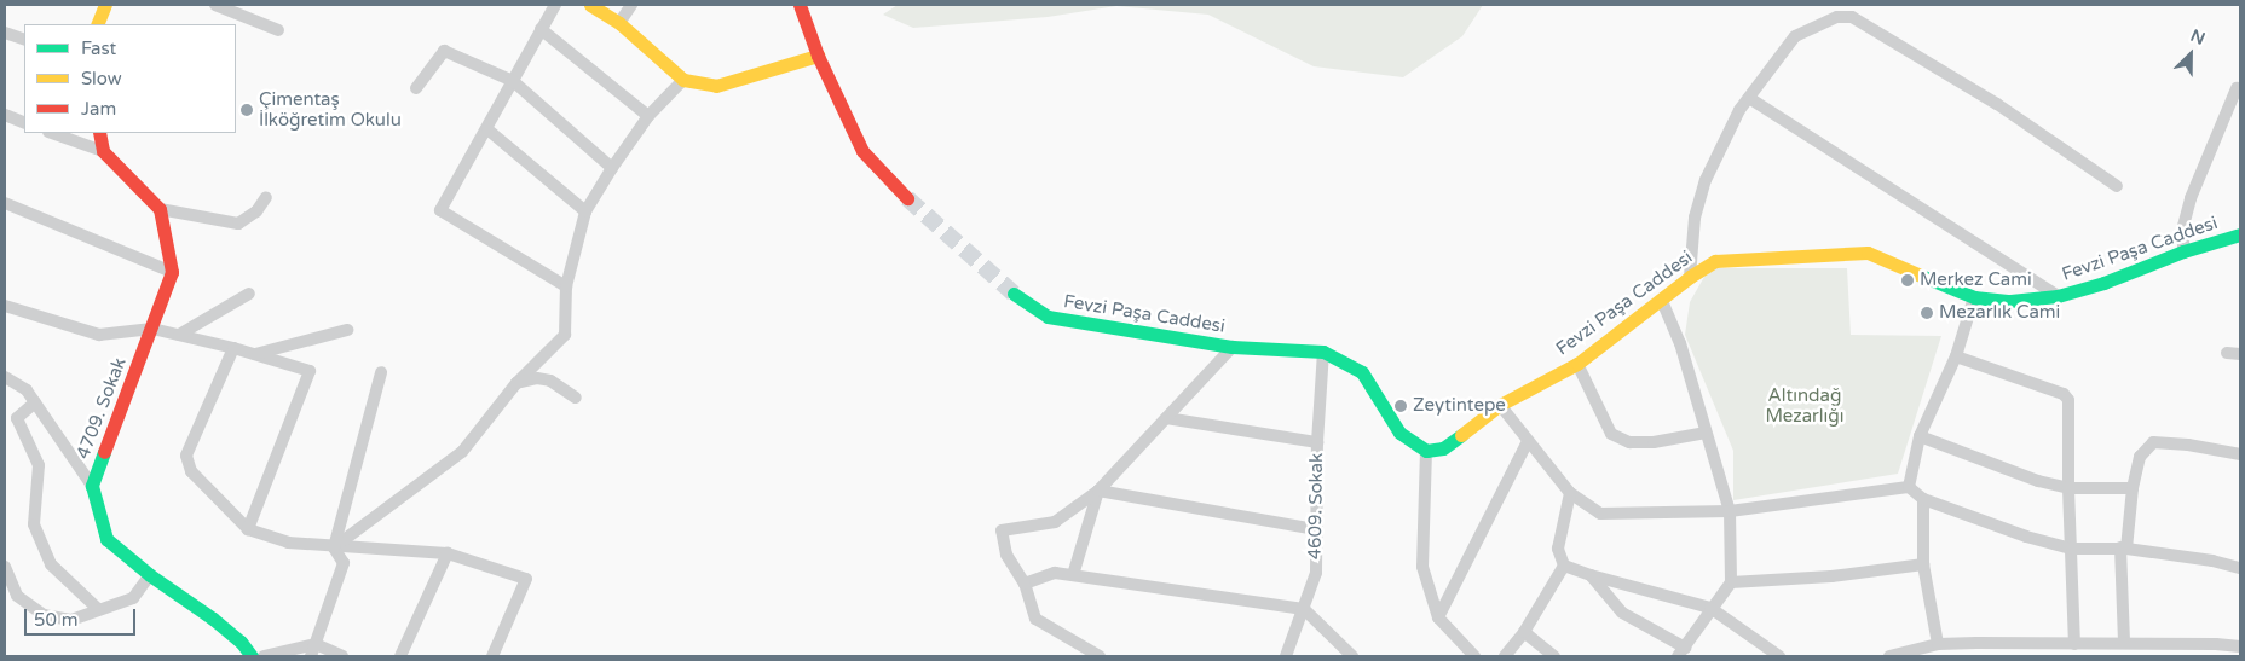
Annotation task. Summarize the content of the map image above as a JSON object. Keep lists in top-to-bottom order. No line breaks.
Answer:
{"streets":{"street":["Fevzi Paşa Caddesi","4709. Sokak","4609. Sokak"]},"crossings":[["Fevzi Paşa Caddesi","4609. Sokak"]],"parks":["Altındağ Mezarlığı"],"places":["Çimentaş İlköğretim Okulu","Merkez Cami","Mezarlık Cami","Zeytintepe"],"legend":["Fast","Slow","Jam"],"scale_bar":"50 m","north":"top right"}
